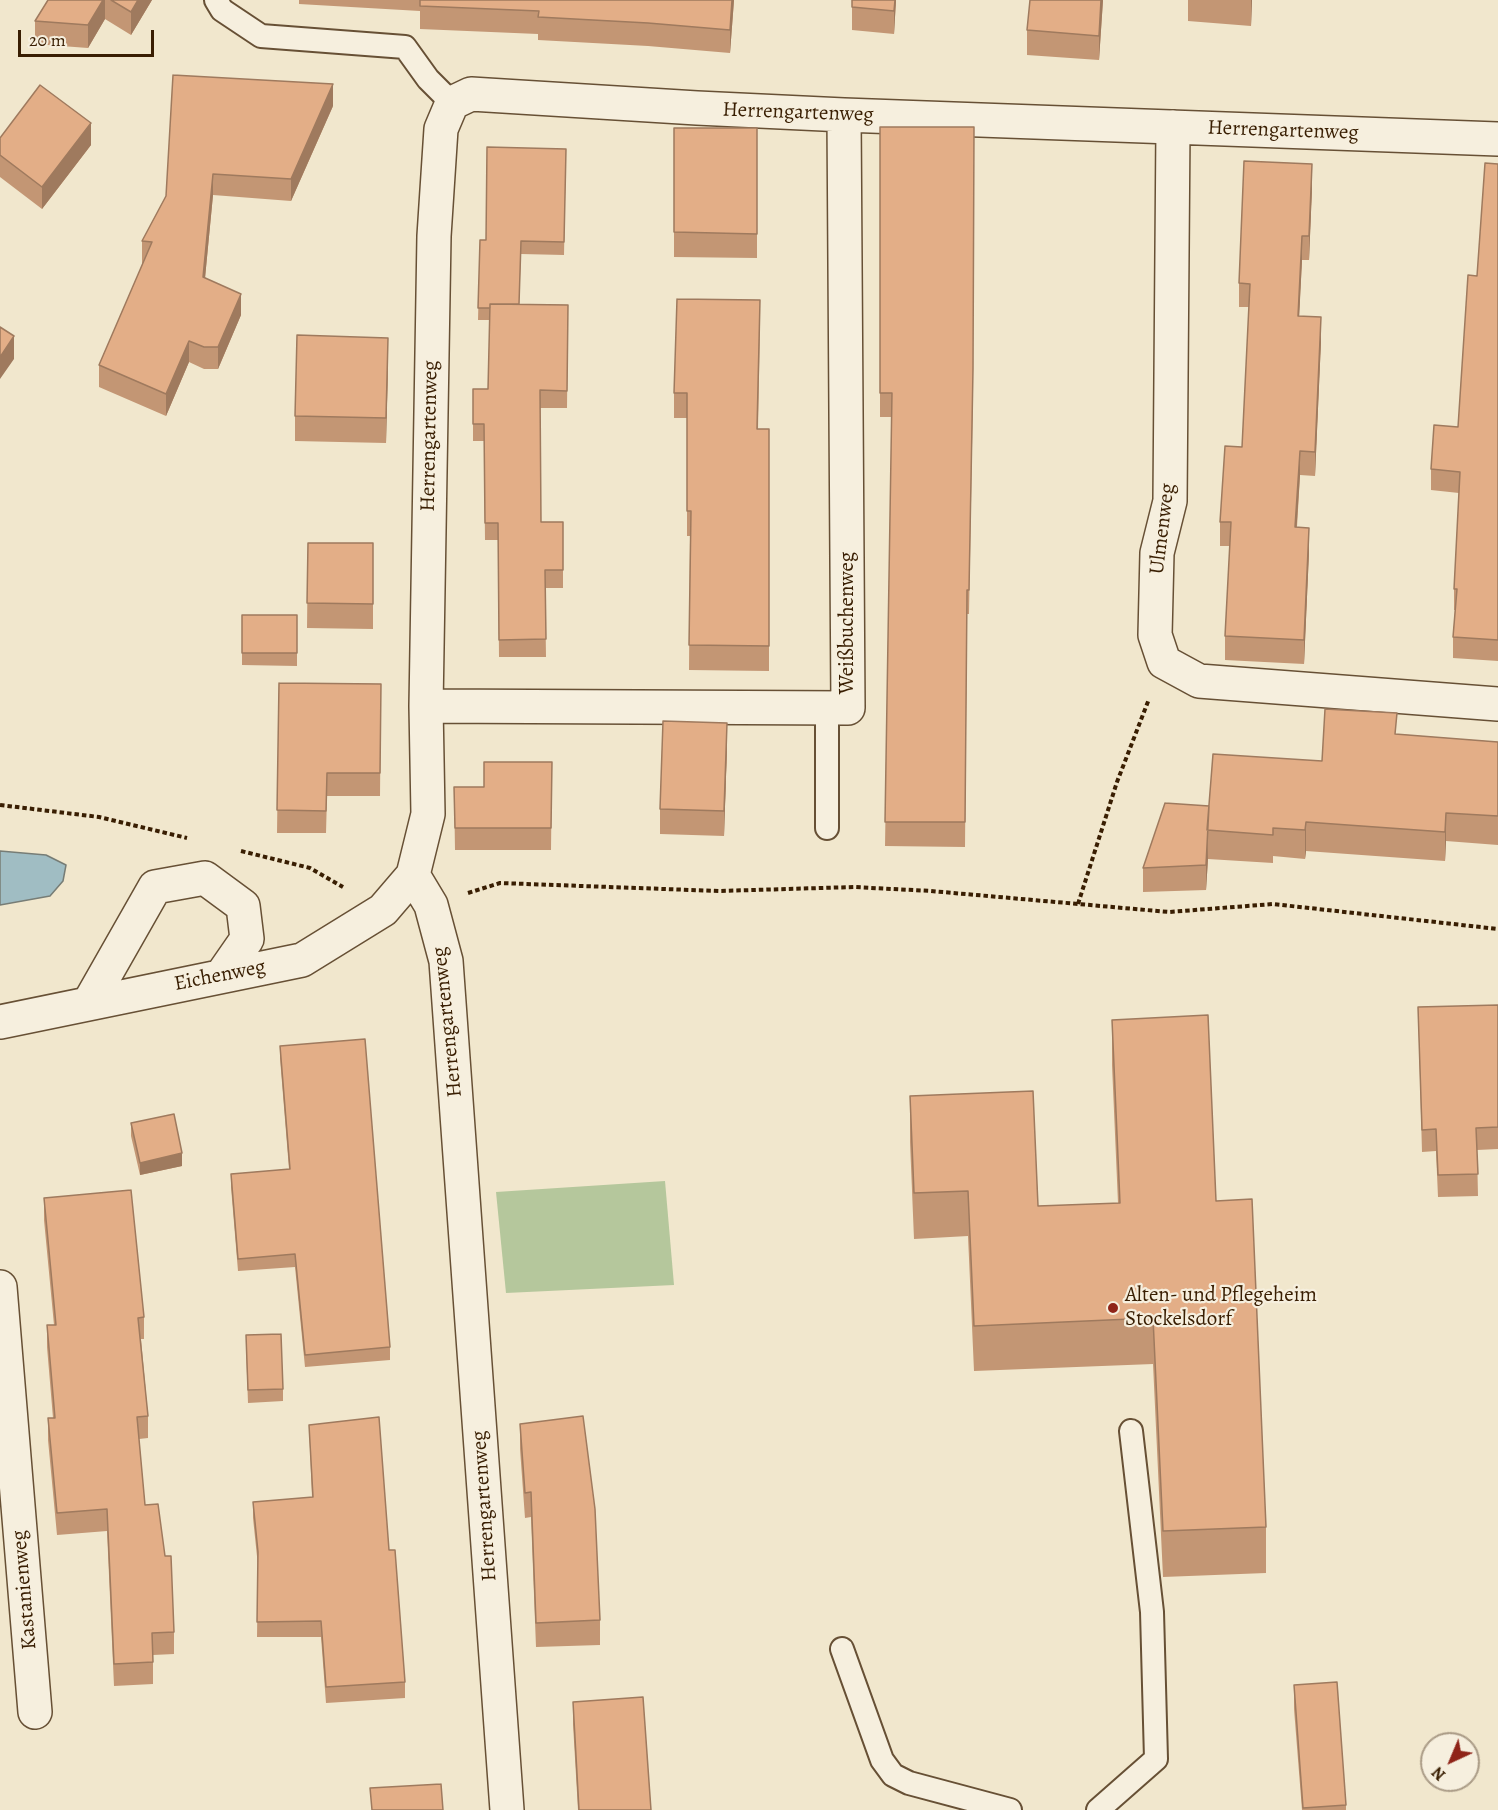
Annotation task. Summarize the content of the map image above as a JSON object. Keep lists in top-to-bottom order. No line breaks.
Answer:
{"streets":{"street":["Herrengartenweg","Ulmenweg","Weißbuchenweg","Eichenweg","Kastanienweg"]},"crossings":[["Herrengartenweg","Ulmenweg"],["Herrengartenweg","Weißbuchenweg"],["Herrengartenweg","Eichenweg"]],"places":["Alten- und Pflegeheim Stockelsdorf"],"scale_bar":"20 m","north":"bottom left"}
